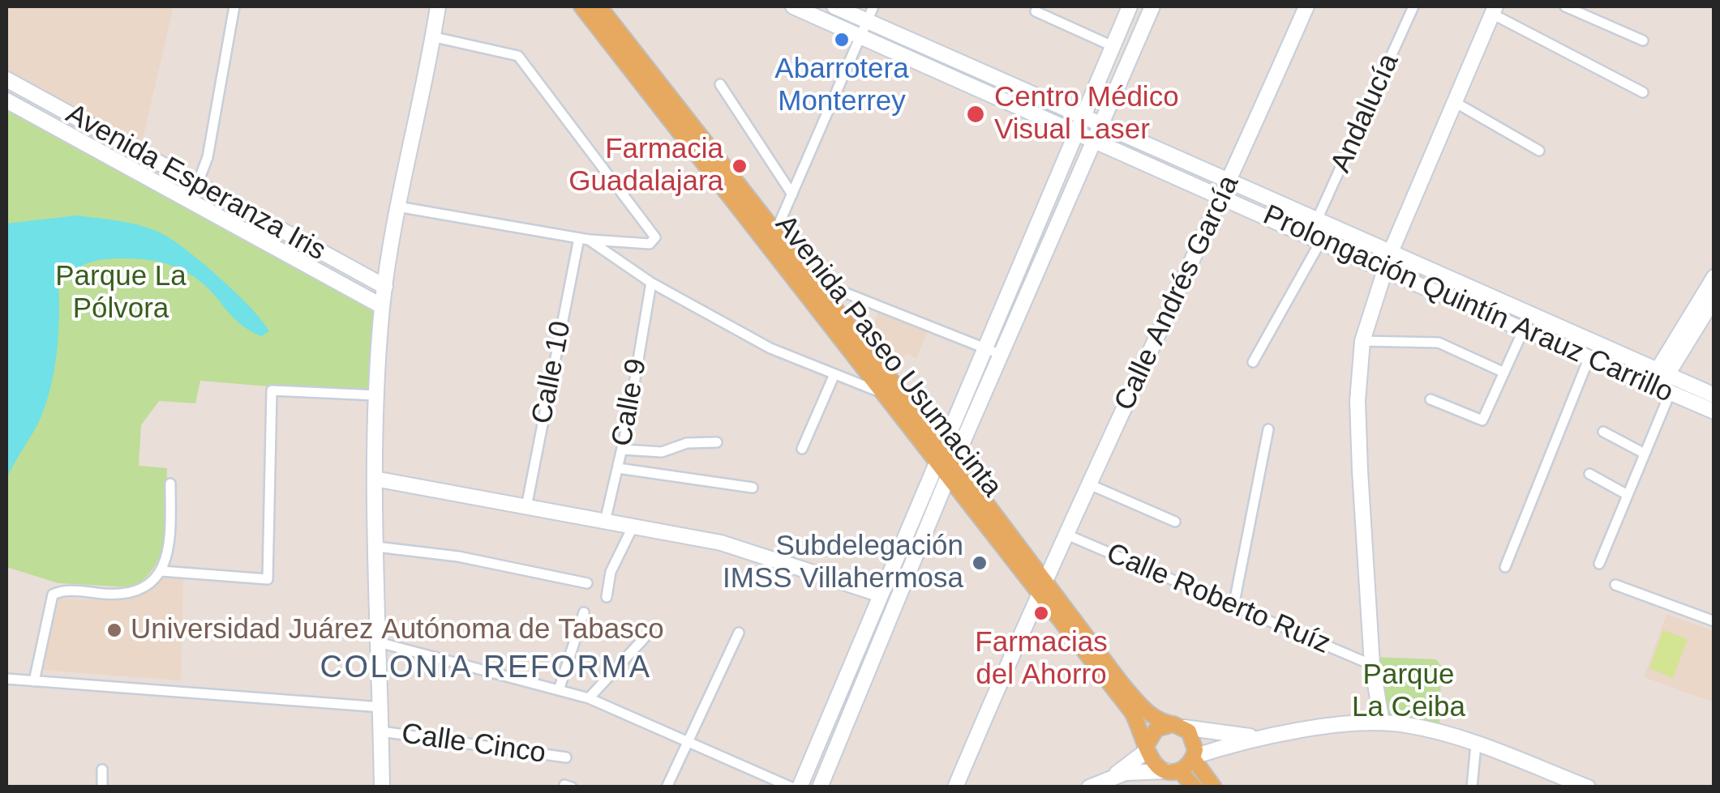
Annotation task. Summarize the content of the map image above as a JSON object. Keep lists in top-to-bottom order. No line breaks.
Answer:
{"streets":{"main road":["Avenida Paseo Usumacinta"],"street":["Andalucía","Avenida Esperanza Iris","Calle Andrés García","Prolongación Quintín Arauz Carrillo","Calle 10","Calle 9","Calle Roberto Ruíz","Calle Cinco"]},"crossings":[["Andalucía","Prolongación Quintín Arauz Carrillo"],["Calle Andrés García","Prolongación Quintín Arauz Carrillo"],["Calle Andrés García","Avenida Paseo Usumacinta"],["Calle Andrés García","Calle Roberto Ruíz"]],"districts":["COLONIA REFORMA"],"parks":["Parque La Pólvora","Parque La Ceiba"],"places":["Abarrotera Monterrey","Centro Médico Visual Laser","Farmacia Guadalajara","Subdelegación IMSS Villahermosa","Farmacias del Ahorro","Universidad Juárez Autónoma de Tabasco"]}
